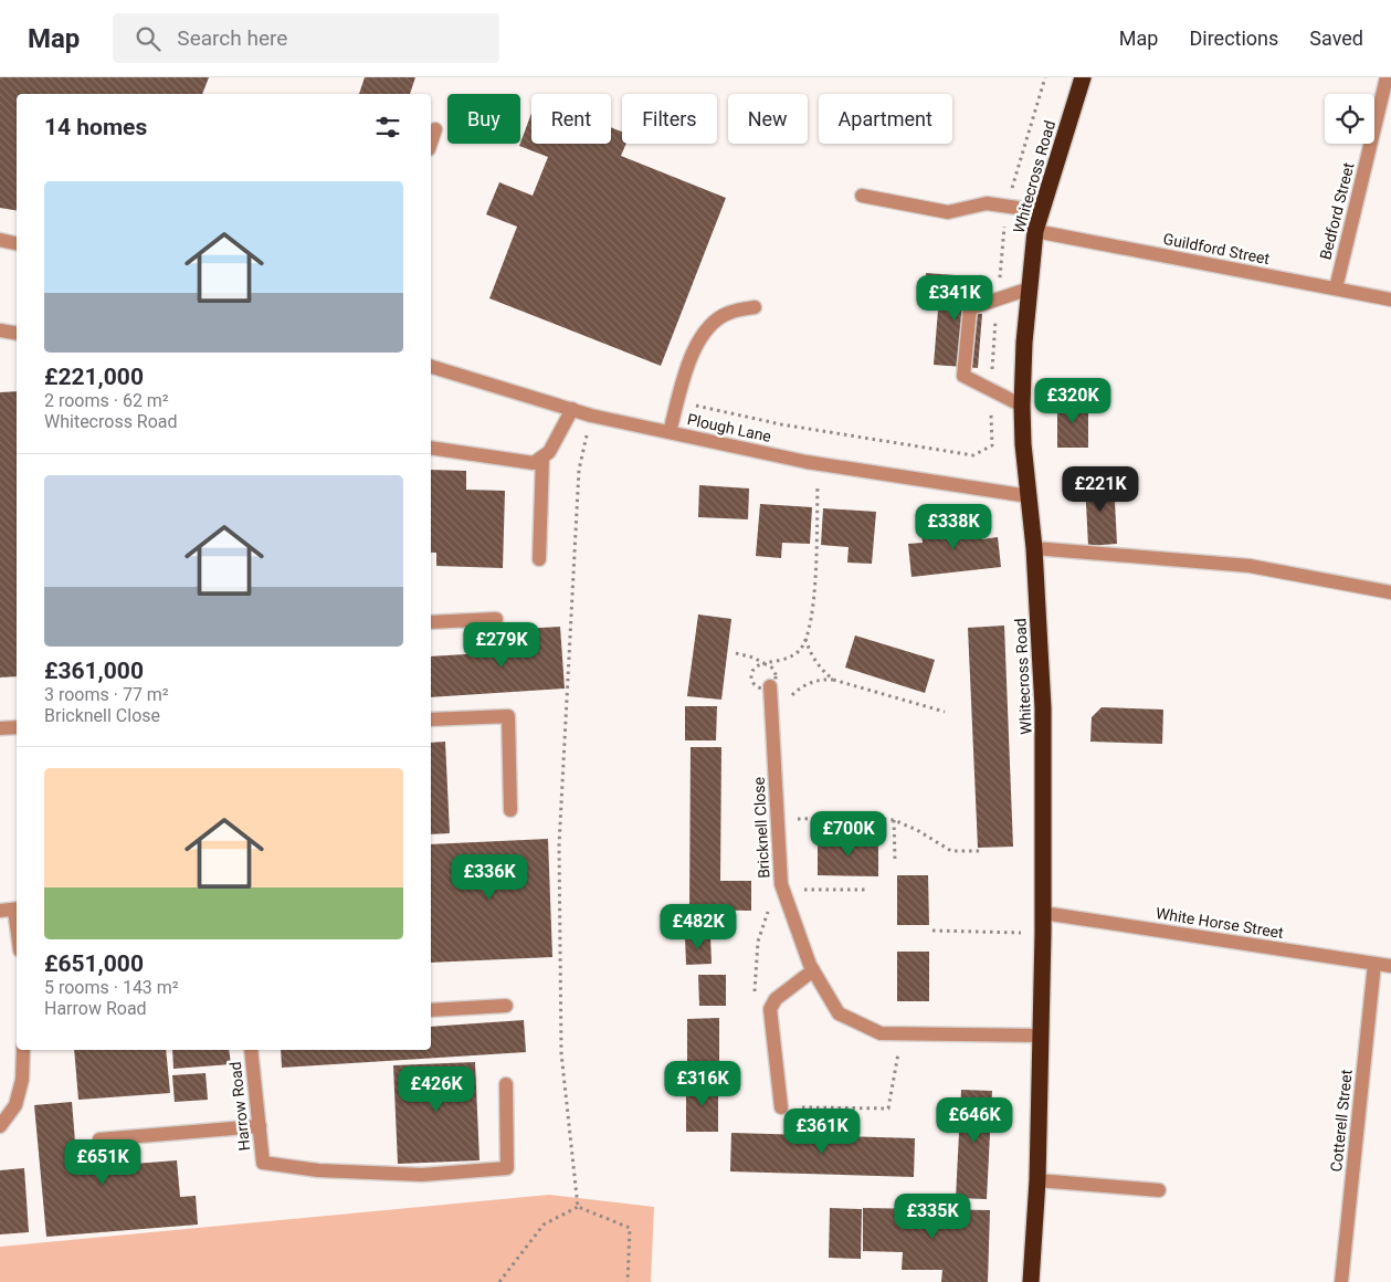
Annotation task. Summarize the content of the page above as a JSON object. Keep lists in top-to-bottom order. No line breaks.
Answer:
{"streets":{"highway":["Whitecross Road"],"street":["Bedford Street","Guildford Street","Plough Lane","Bricknell Close","White Horse Street","Harrow Road","Cotterell Street"]},"crossings":[["Whitecross Road","Guildford Street"],["Whitecross Road","Plough Lane"],["Whitecross Road","Bricknell Close"],["Whitecross Road","White Horse Street"],["Bedford Street","Guildford Street"],["White Horse Street","Cotterell Street"]],"page":{"header":"Map","search":"Search here","nav":["Map","Directions","Saved"],"chip":["Buy","Rent","Filters","New","Apartment"],"heading":"14 homes","list":[{"name":"£221,000","note":"2 rooms · 62 m² · Whitecross Road"},{"name":"£361,000","note":"3 rooms · 77 m² · Bricknell Close"},{"name":"£651,000","note":"5 rooms · 143 m² · Harrow Road"}],"price":["£341K","£320K","£221K","£338K","£279K","£700K","£336K","£482K","£316K","£426K","£646K","£361K","£651K","£335K"]}}
